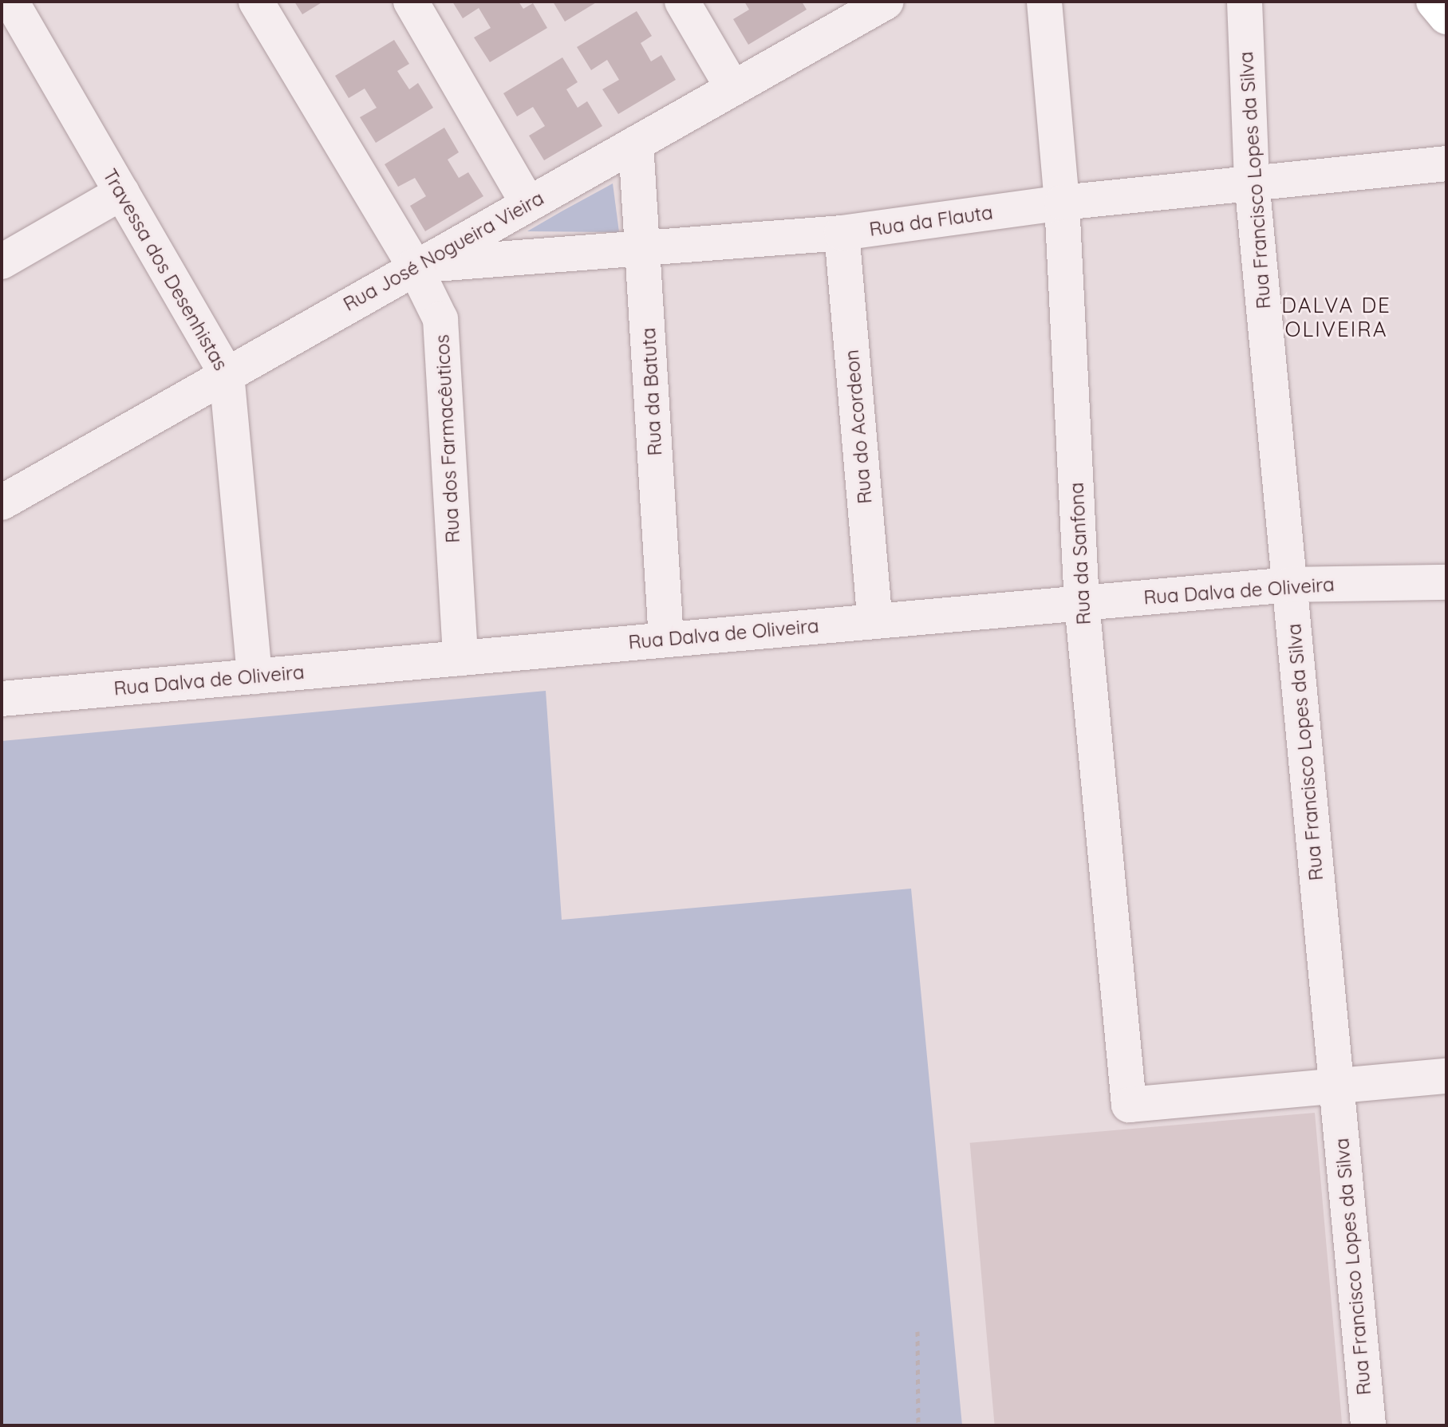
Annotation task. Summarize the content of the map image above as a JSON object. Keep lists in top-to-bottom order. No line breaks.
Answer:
{"streets":{"street":["Rua Francisco Lopes da Silva","Rua da Flauta","Rua José Nogueira Vieira","Travessa dos Desenhistas","Rua da Batuta","Rua do Acordeon","Rua dos Farmacêuticos","Rua da Sanfona","Rua Dalva de Oliveira"]},"crossings":[["Rua Francisco Lopes da Silva","Rua da Flauta"],["Rua Francisco Lopes da Silva","Rua da Sanfona"],["Rua Francisco Lopes da Silva","Rua Dalva de Oliveira"],["Rua da Flauta","Rua José Nogueira Vieira"],["Rua da Flauta","Rua da Batuta"],["Rua da Flauta","Rua do Acordeon"],["Rua da Flauta","Rua dos Farmacêuticos"],["Rua da Flauta","Rua da Sanfona"],["Rua José Nogueira Vieira","Travessa dos Desenhistas"],["Rua José Nogueira Vieira","Rua da Batuta"],["Rua José Nogueira Vieira","Rua dos Farmacêuticos"],["Travessa dos Desenhistas","Rua Dalva de Oliveira"],["Rua da Batuta","Rua Dalva de Oliveira"],["Rua do Acordeon","Rua Dalva de Oliveira"],["Rua dos Farmacêuticos","Rua Dalva de Oliveira"],["Rua da Sanfona","Rua Dalva de Oliveira"]],"districts":["DALVA DE OLIVEIRA"]}
